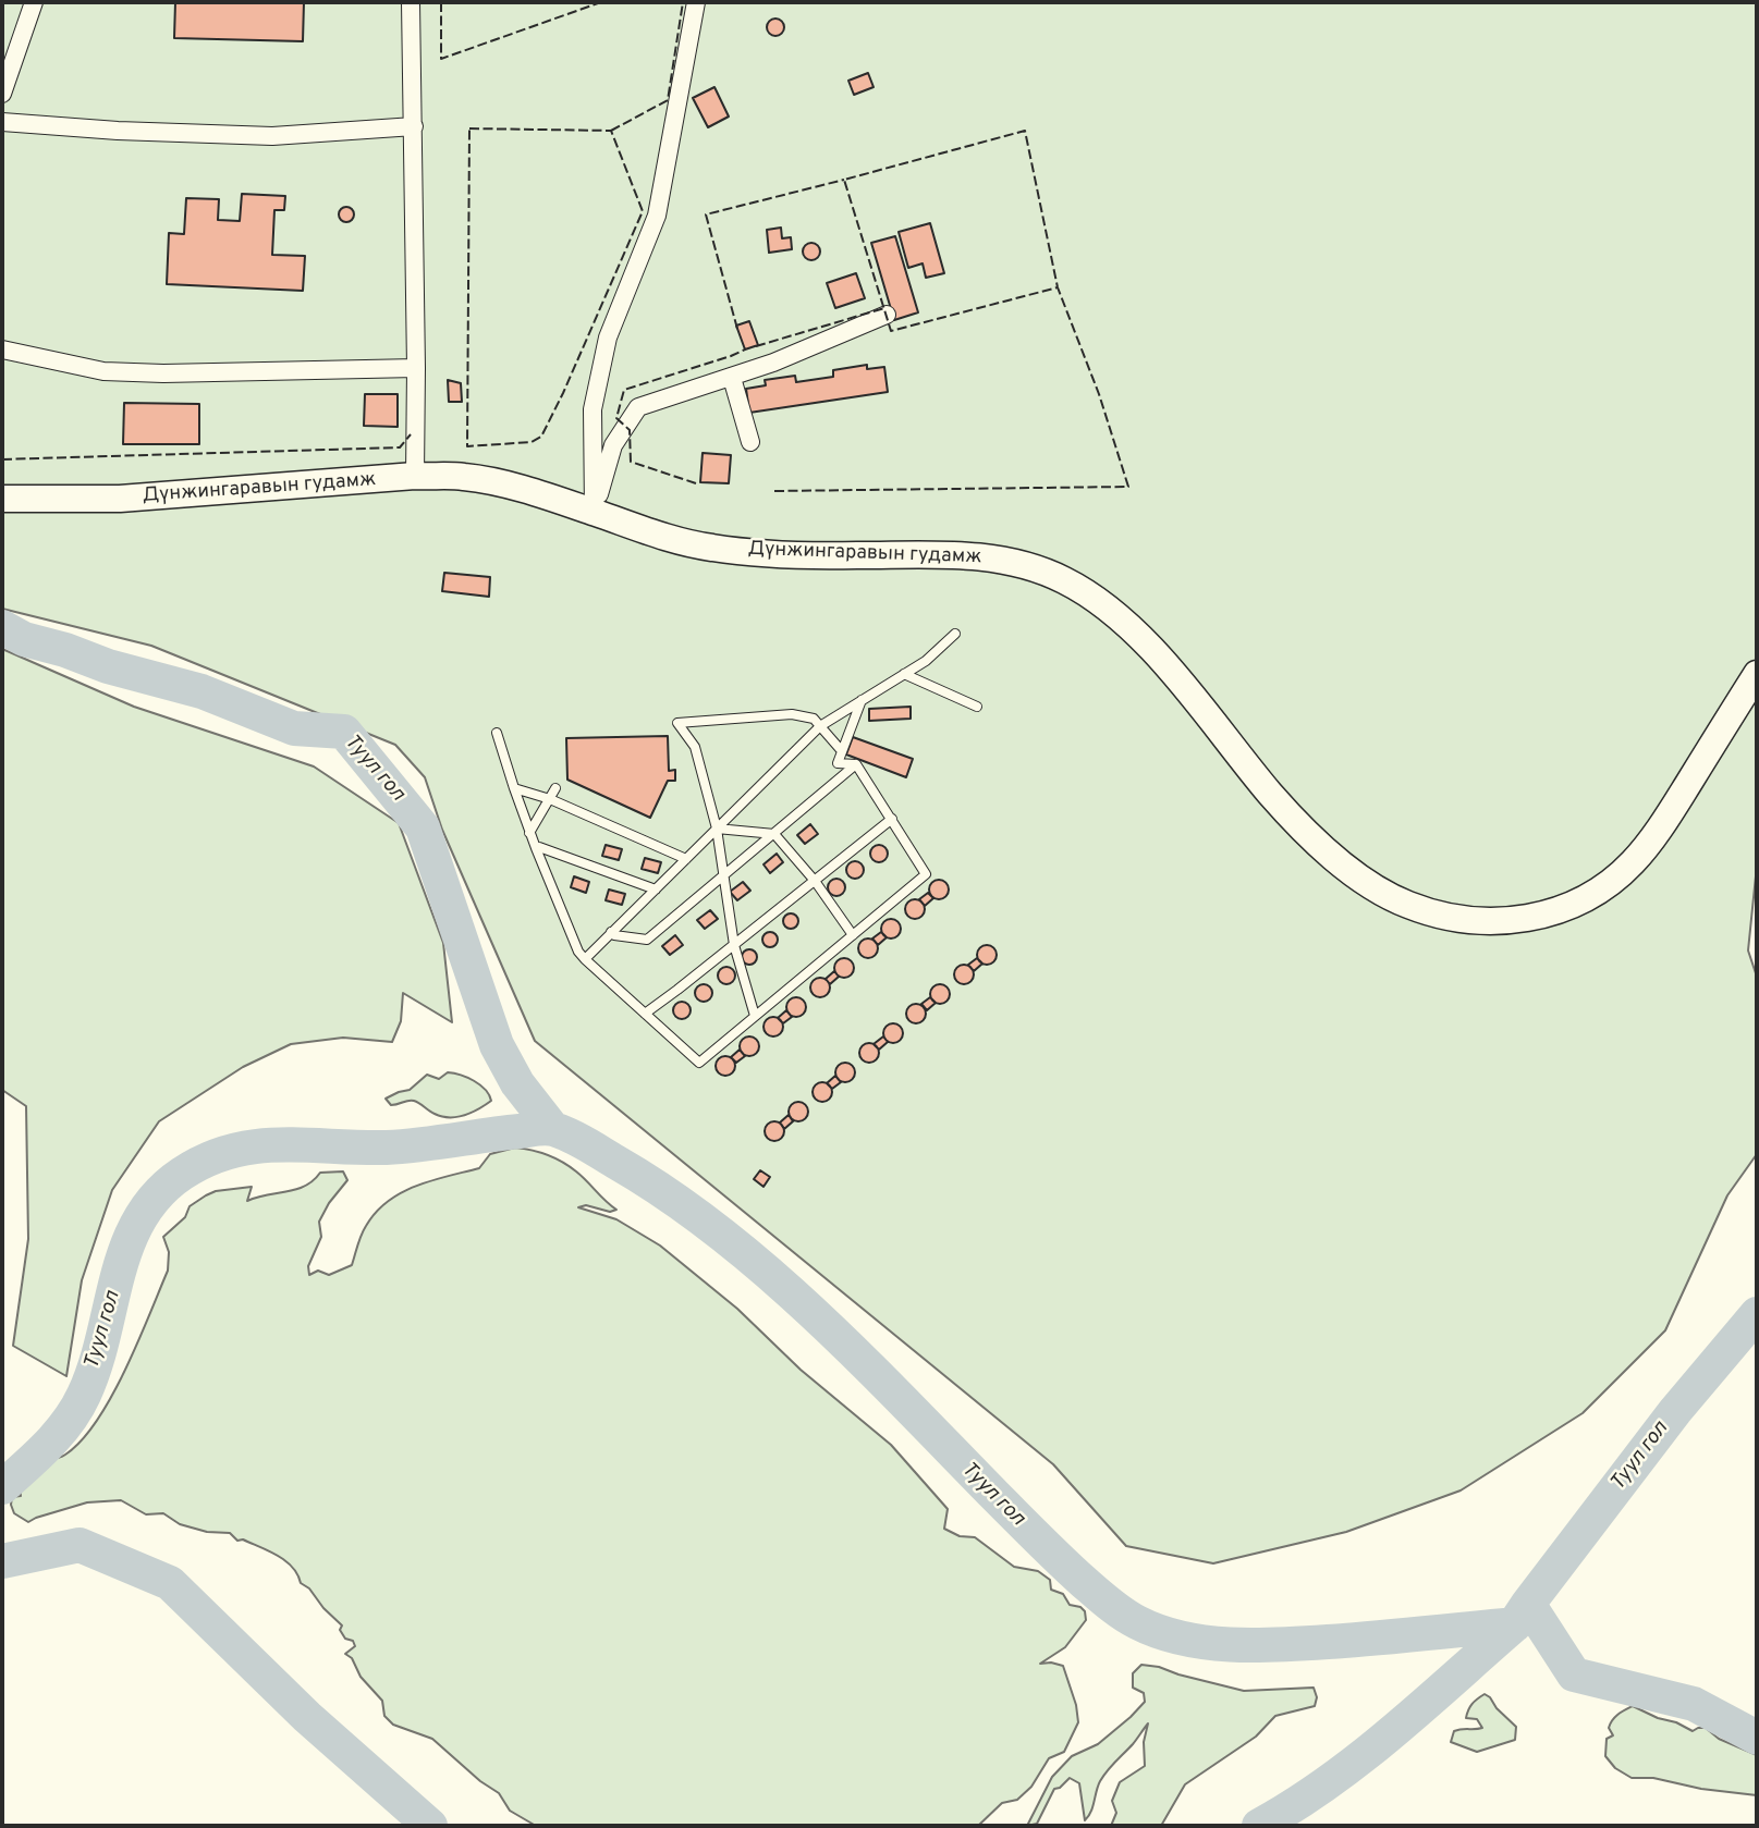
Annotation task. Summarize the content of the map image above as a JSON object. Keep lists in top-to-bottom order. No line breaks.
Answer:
{"streets":{"main road":["Дүнжингаравын гудамж"]},"water":["Туул гол"]}
